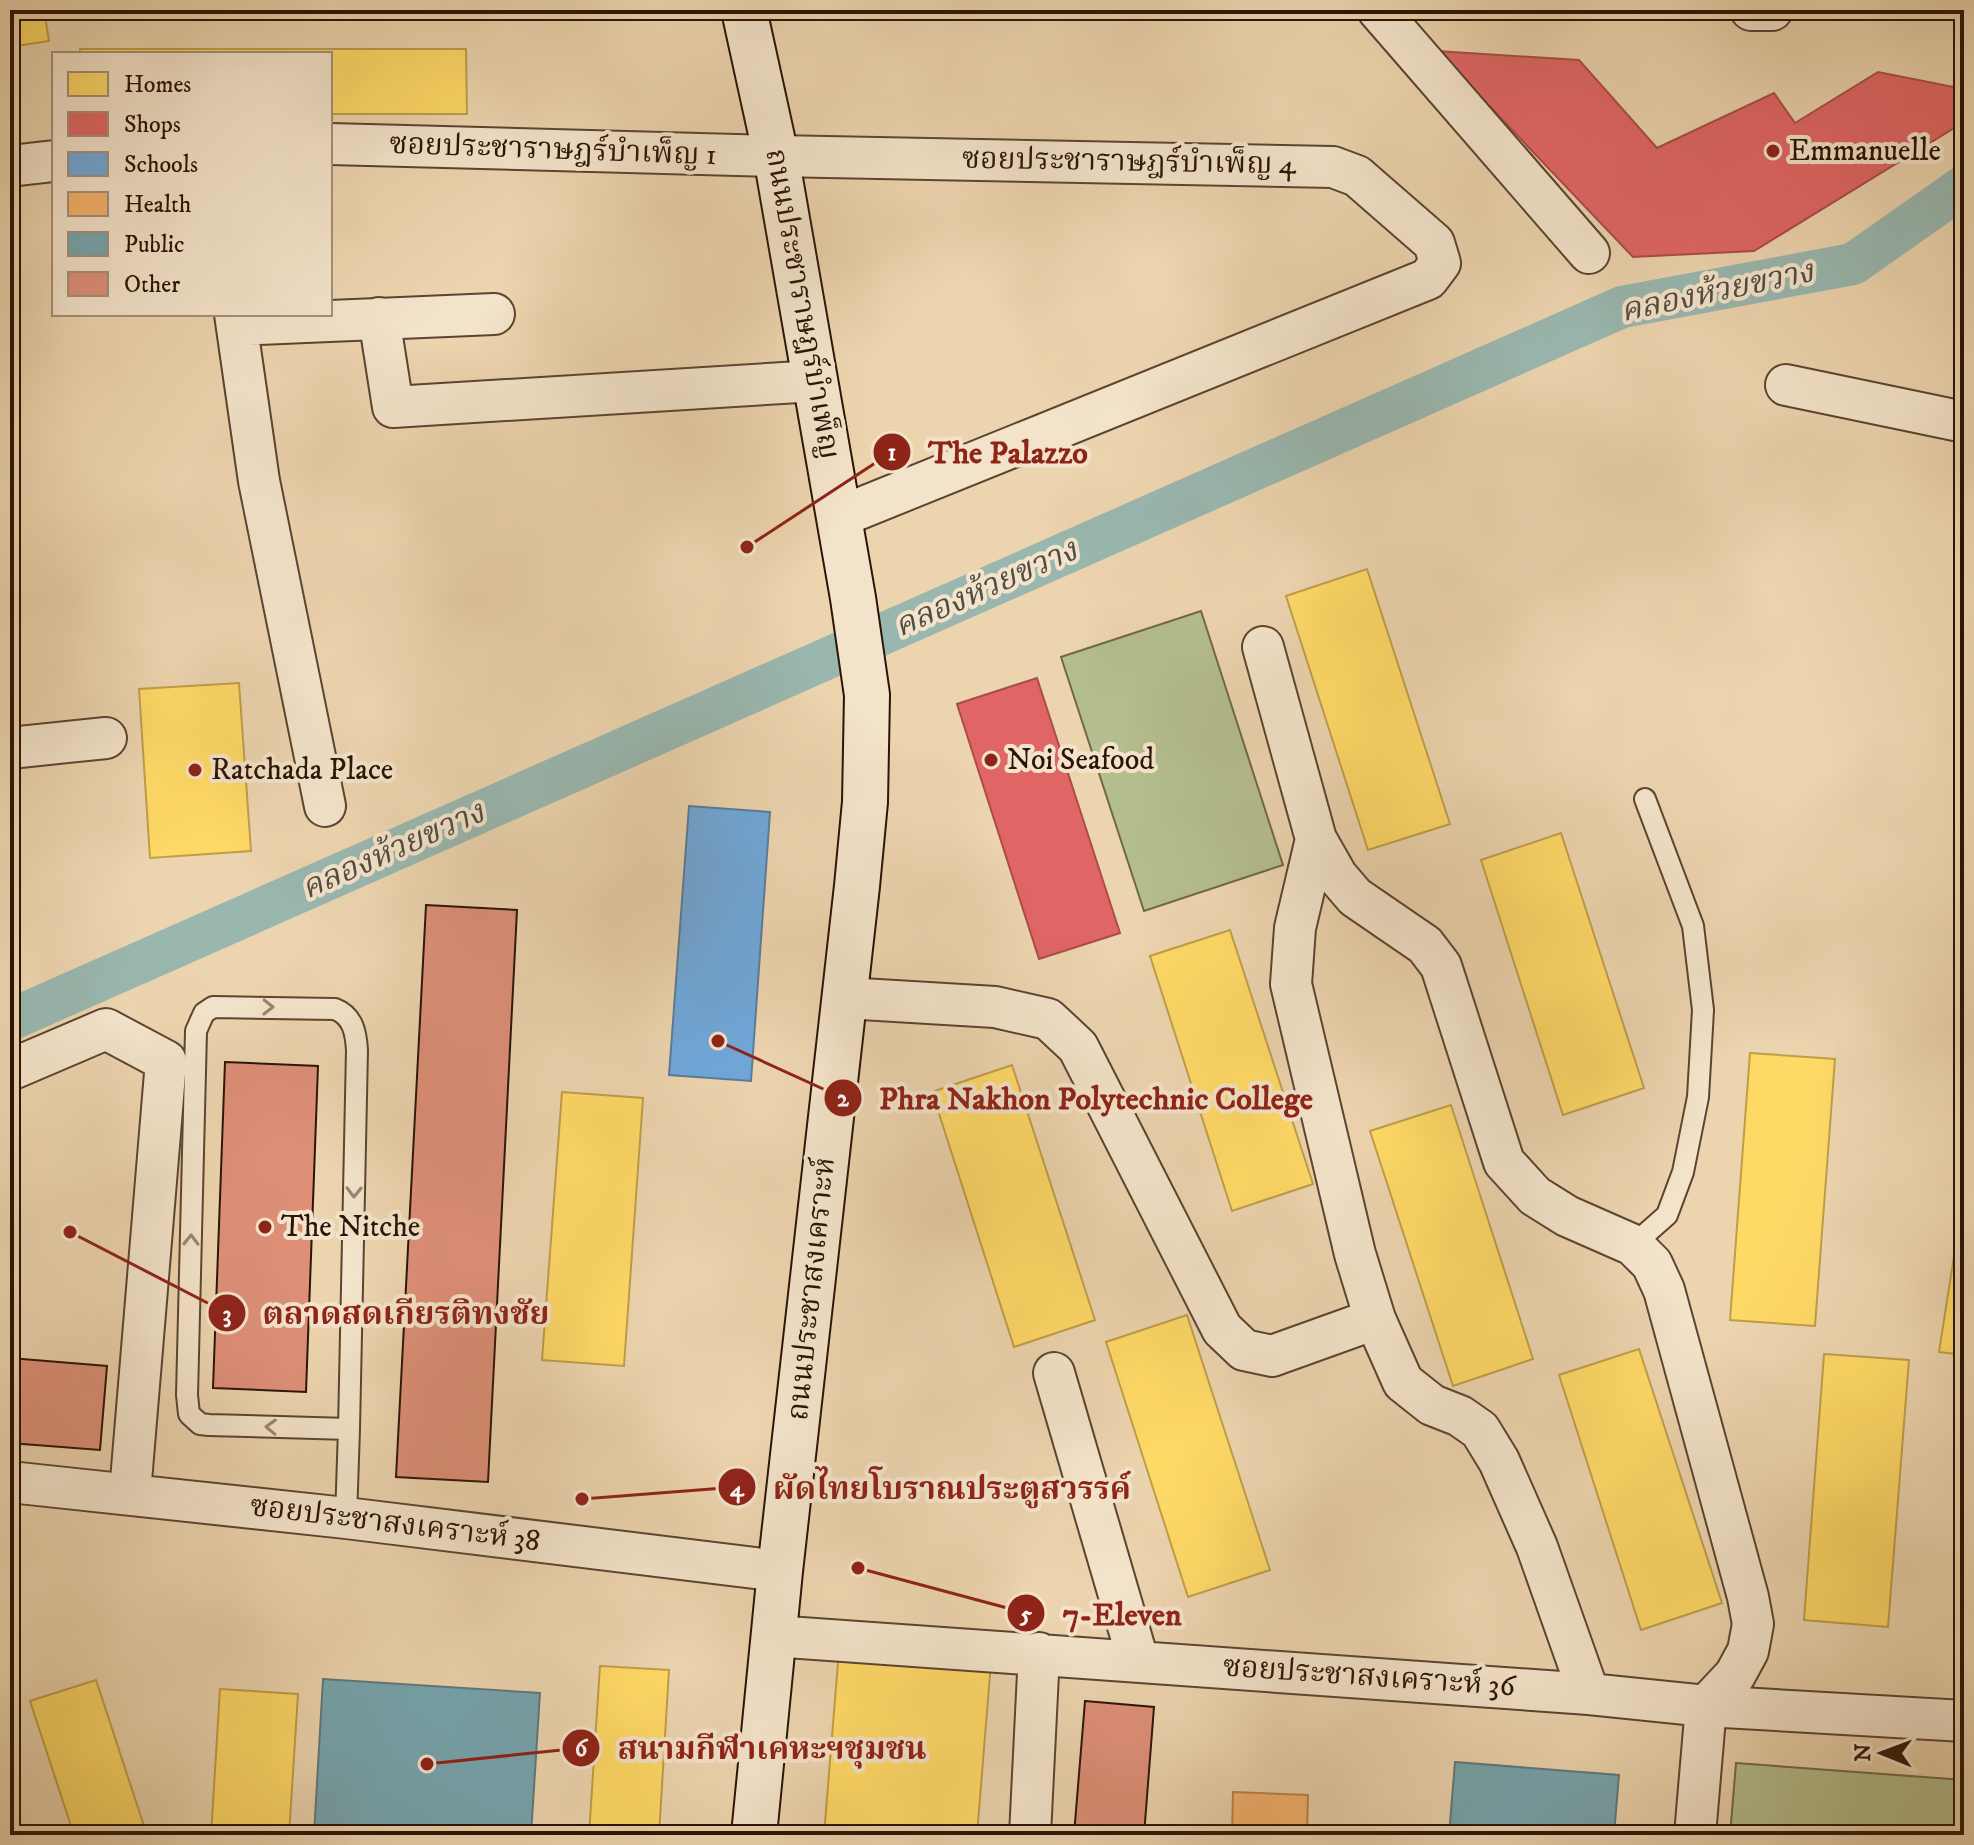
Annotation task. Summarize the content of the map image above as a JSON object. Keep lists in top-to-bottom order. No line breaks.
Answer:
{"streets":{"main road":["ถนนประชาราษฎร์บำเพ็ญ","ถนนประชาสงเคราะห์"],"street":["ซอยประชาราษฎร์บำเพ็ญ 1","ซอยประชาราษฎร์บำเพ็ญ 4","ซอยประชาสงเคราะห์ 38","ซอยประชาสงเคราะห์ 36"]},"crossings":[["ซอยประชาราษฎร์บำเพ็ญ 1","ซอยประชาราษฎร์บำเพ็ญ 4"],["ซอยประชาราษฎร์บำเพ็ญ 1","ถนนประชาราษฎร์บำเพ็ญ"],["ซอยประชาราษฎร์บำเพ็ญ 4","ถนนประชาราษฎร์บำเพ็ญ"],["ถนนประชาราษฎร์บำเพ็ญ","ถนนประชาสงเคราะห์"],["ถนนประชาสงเคราะห์","ซอยประชาสงเคราะห์ 38"],["ถนนประชาสงเคราะห์","ซอยประชาสงเคราะห์ 36"]],"water":["คลองห้วยขวาง"],"places":["Emmanuelle","The Palazzo","Noi Seafood","Ratchada Place","Phra Nakhon Polytechnic College","The Nitche","ตลาดสดเกียรติทงชัย","ผัดไทยโบราณประตูสวรรค์","7-Eleven","สนามกีฬาเคหะฯชุมชน"],"legend":["Homes","Shops","Schools","Health","Public","Other"],"north":"left"}
